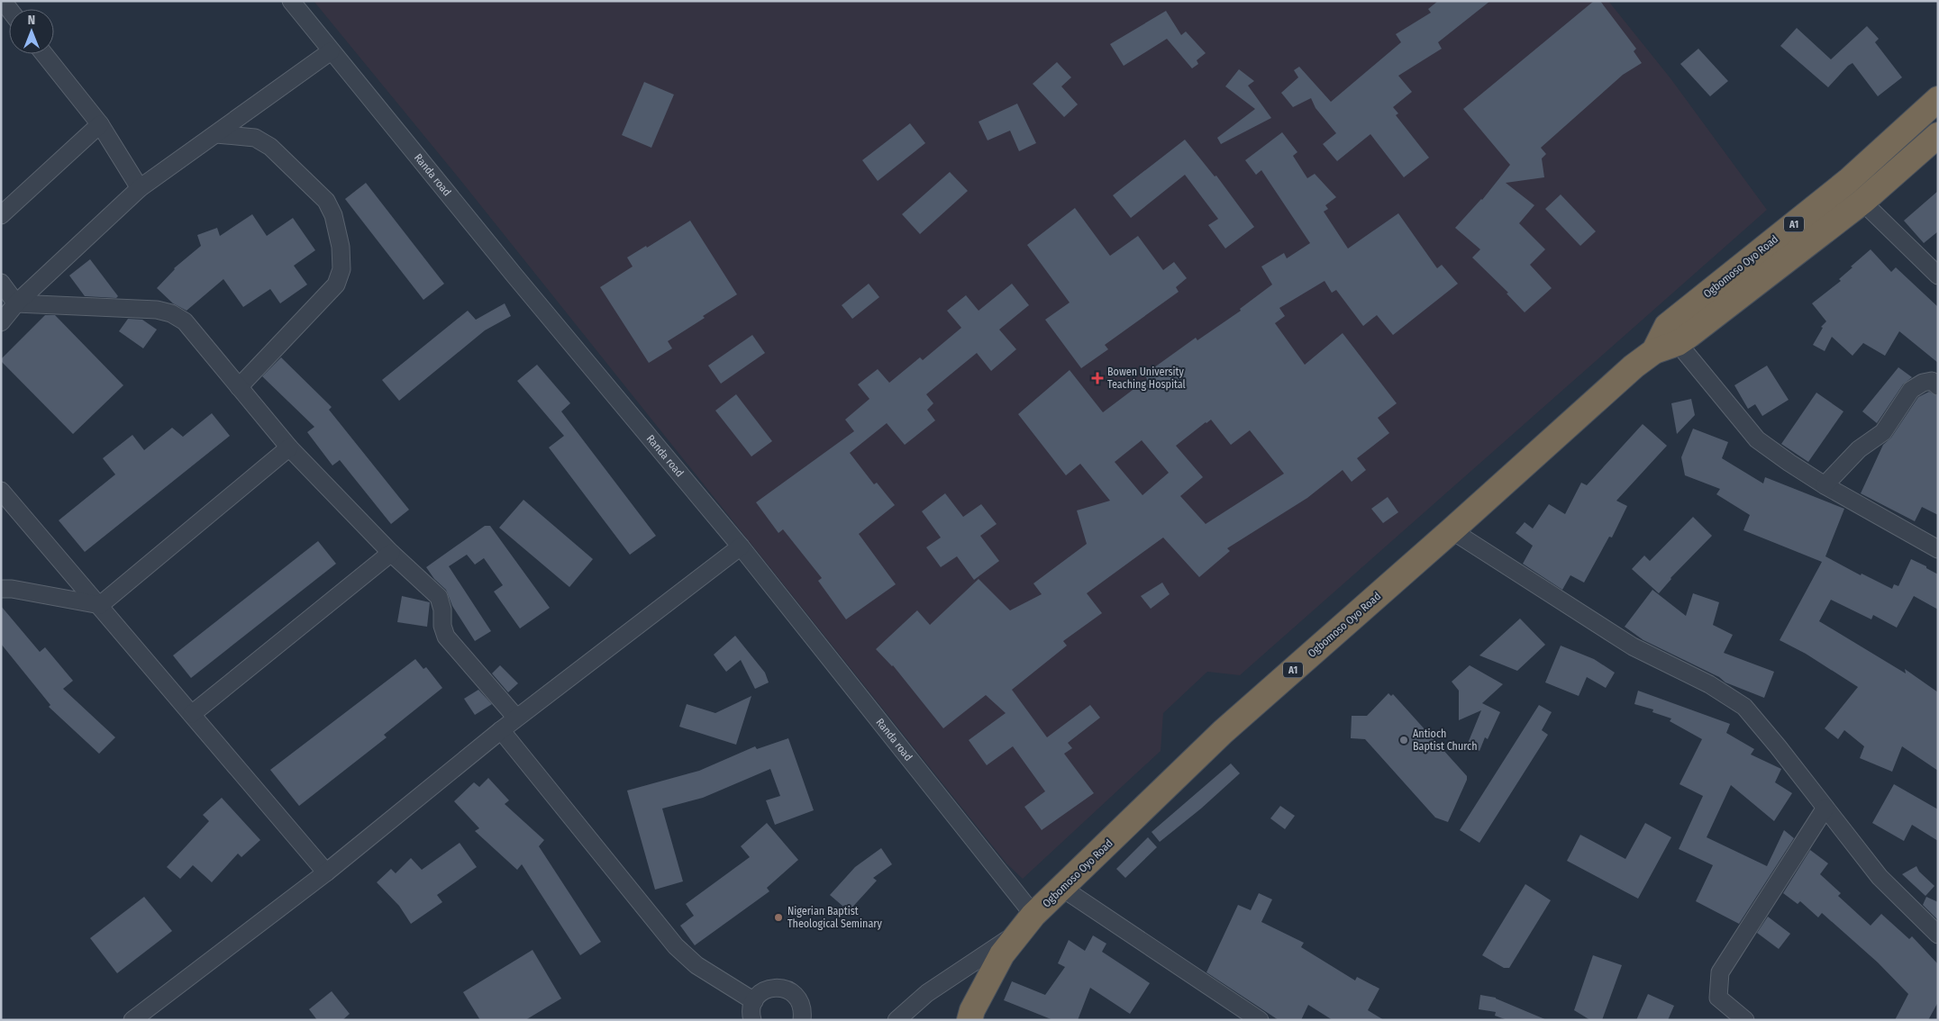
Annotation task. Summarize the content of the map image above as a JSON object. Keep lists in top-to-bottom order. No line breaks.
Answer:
{"streets":{"highway":["A1","Ogbomoso Oyo Road"],"street":["Randa road"]},"crossings":[["Randa road","Ogbomoso Oyo Road"]],"places":{"health":["Bowen University Teaching Hospital"],"other":["Antioch Baptist Church","Nigerian Baptist Theological Seminary"]},"north":"top"}
